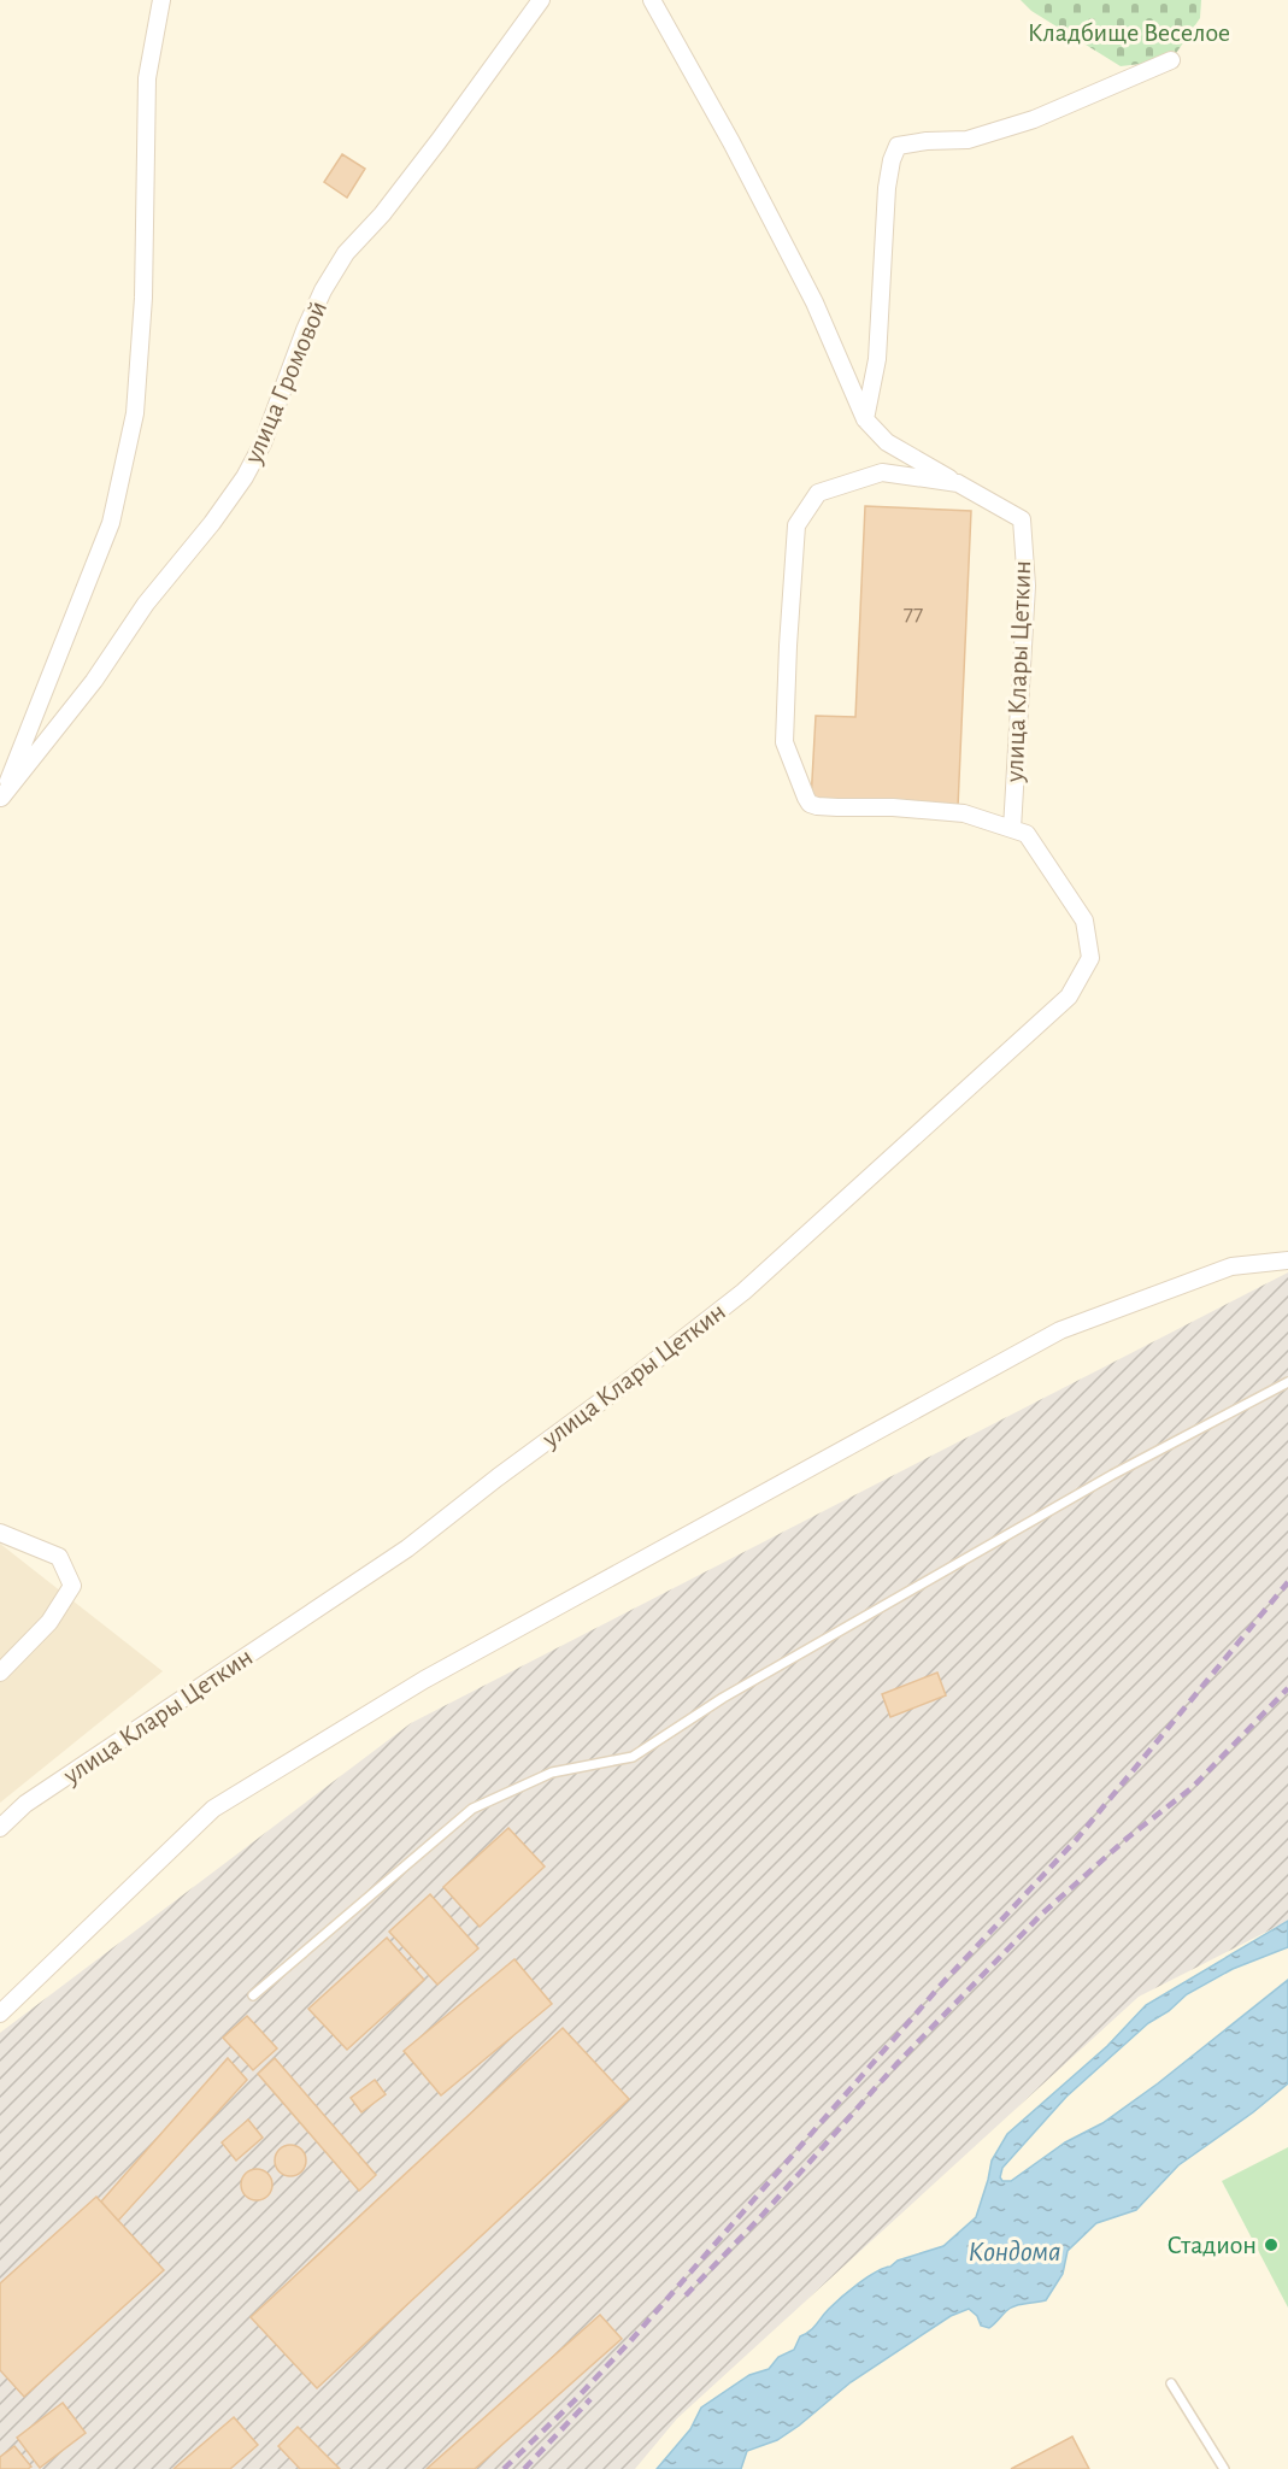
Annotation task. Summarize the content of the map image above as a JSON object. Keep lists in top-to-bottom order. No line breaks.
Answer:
{"streets":{"street":["улица Громовой","улица Клары Цеткин"]},"water":["Кондома"],"parks":["Кладбище Веселое"],"places":["Стадион"],"house_numbers":["77"]}
